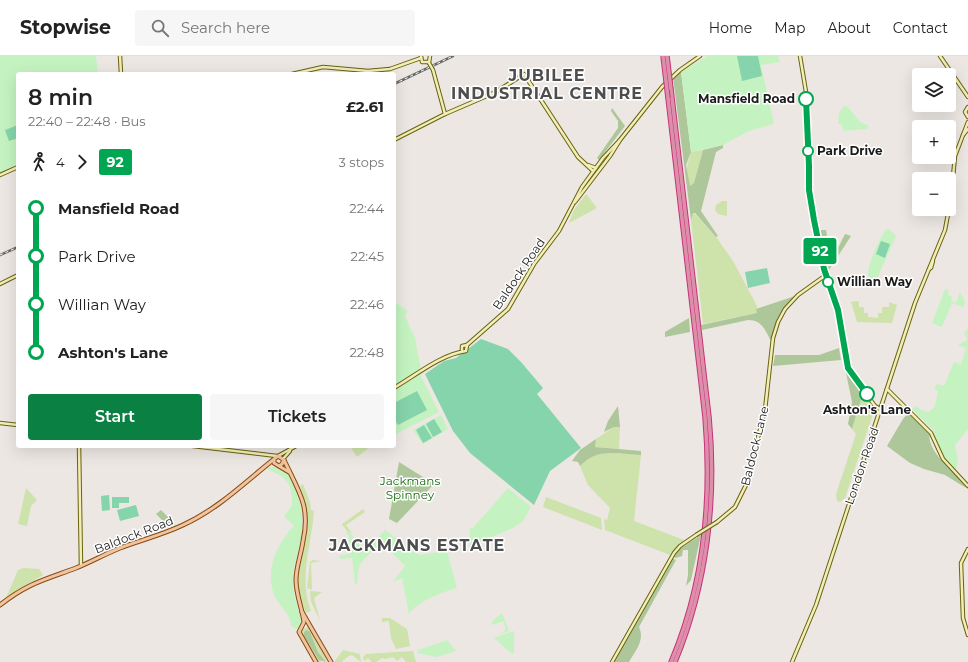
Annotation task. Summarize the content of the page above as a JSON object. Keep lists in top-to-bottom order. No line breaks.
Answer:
{"streets":{"main road":["Baldock Road"],"street":["Baldock Lane","London Road"]},"districts":["JUBILEE INDUSTRIAL CENTRE","JACKMANS ESTATE"],"parks":["Jackmans Spinney"],"places":["Mansfield Road","Park Drive","Willian Way","Ashton's Lane"],"lines":["bus line 92"],"page":{"header":"Stopwise","search":"Search here","nav":["Home","Map","About","Contact"],"on_map":"92","map_buttons":["+","−"],"heading":["8 min","22:40 – 22:48 · Bus","£2.61"],"legs":["4","92","3 stops"],"list":[{"name":"Mansfield Road","value":"22:44"},{"name":"Park Drive","value":"22:45"},{"name":"Willian Way","value":"22:46"},{"name":"Ashton's Lane","value":"22:48"}],"buttons":["Start","Tickets"]}}
